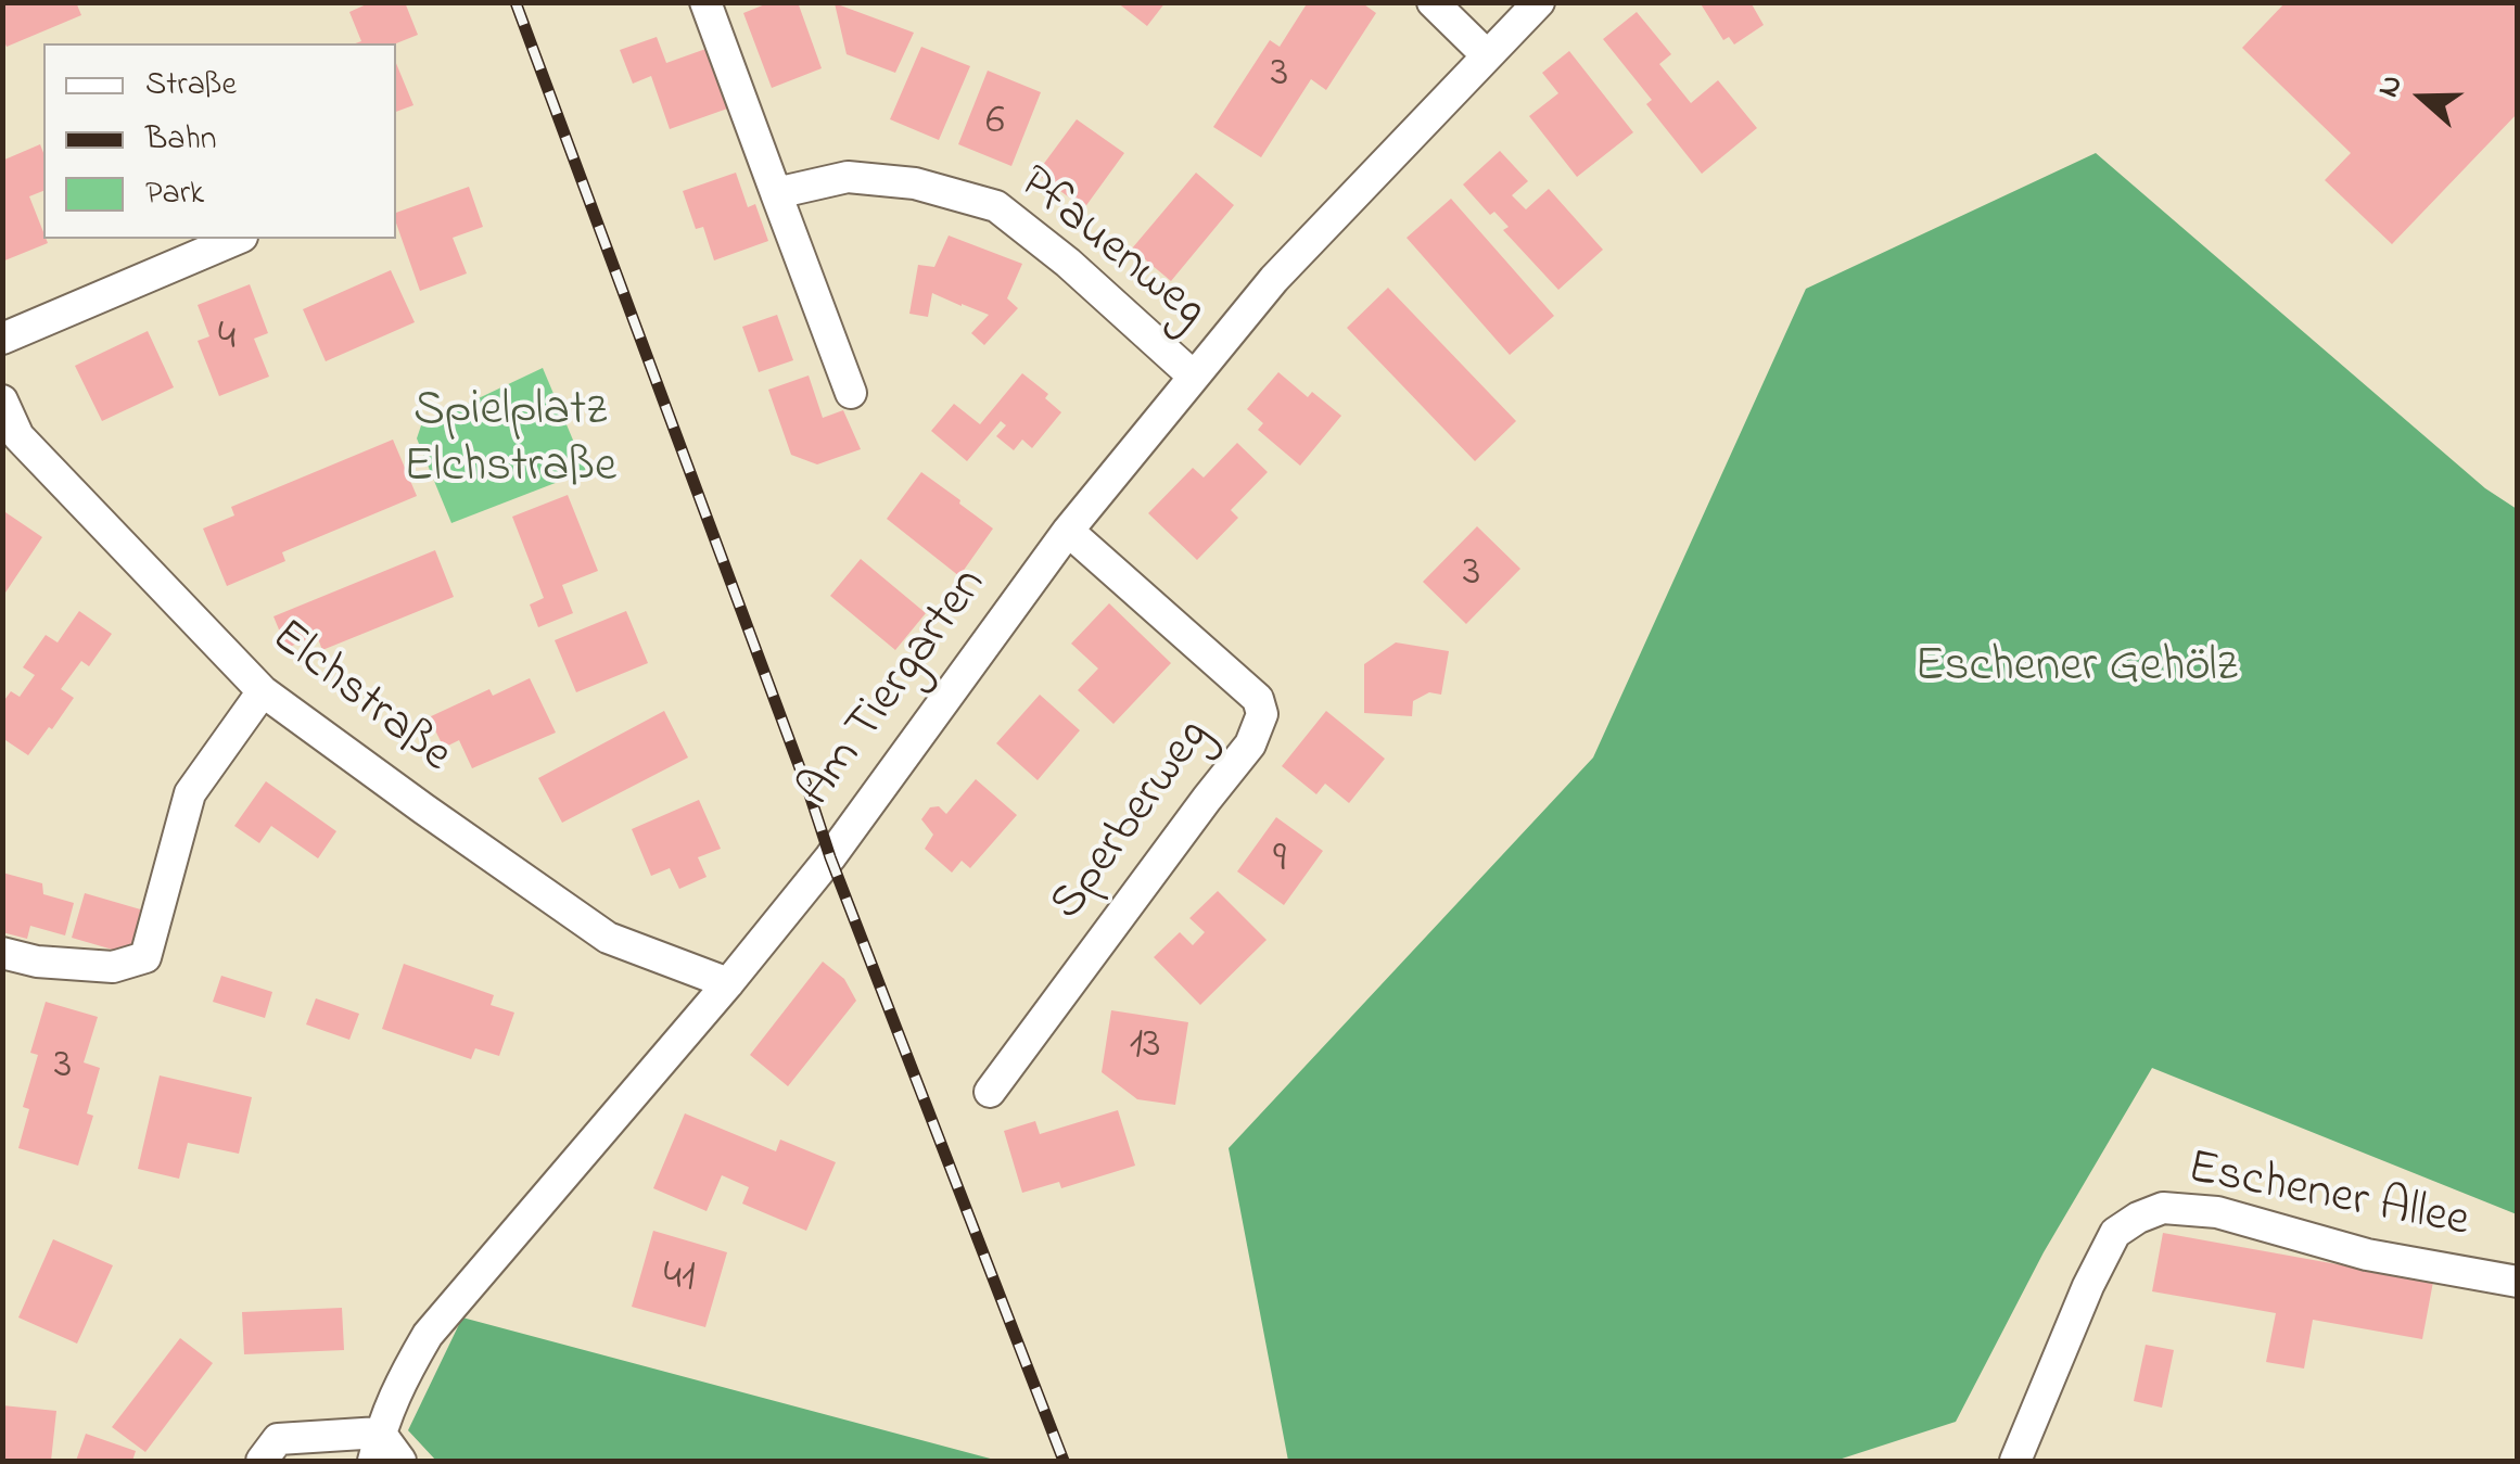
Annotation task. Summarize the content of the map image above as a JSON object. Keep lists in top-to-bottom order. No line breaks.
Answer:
{"streets":{"street":["Pfauenweg","Am Tiergarten","Elchstraße","Sperberweg","Eschener Allee"]},"crossings":[["Pfauenweg","Am Tiergarten"],["Am Tiergarten","Elchstraße"],["Am Tiergarten","Sperberweg"]],"parks":["Spielplatz Elchstraße","Eschener Gehölz"],"house_numbers":["3","6","4","3","9","13","3","41"],"legend":["Straße","Bahn","Park"],"north":"left"}
